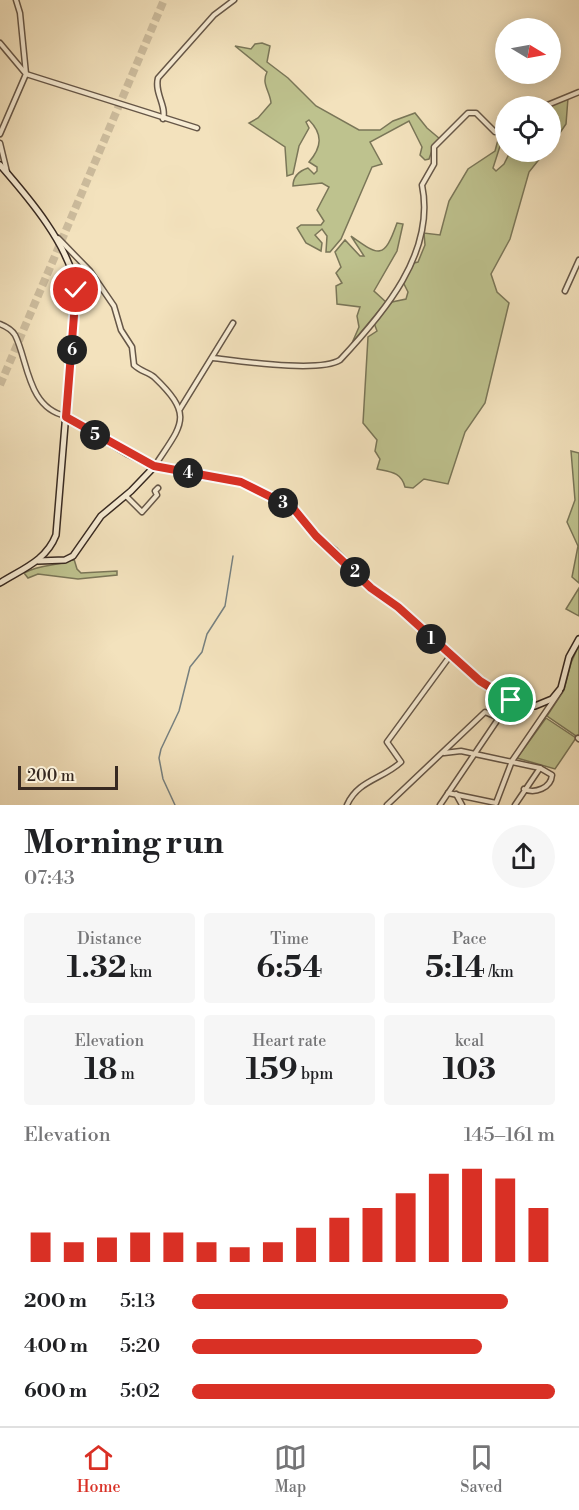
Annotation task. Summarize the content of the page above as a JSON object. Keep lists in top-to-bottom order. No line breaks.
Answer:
{"scale_bar":"200 m","north":"right","page":{"pins":["6","5","4","3","2","1"],"scale":"200 m","heading":["Morning run","07:43"],"stats":[["Distance","1.32 km"],["Time","6:54"],["Pace","5:14 /km"],["Elevation","18 m"],["Heart rate","159 bpm"],["kcal","103"]],"chart":["Elevation","145–161 m"],"list":[{"name":"200 m","note":"5:13"},{"name":"400 m","note":"5:20"},{"name":"600 m","note":"5:02"}],"tabs":["Home","Map","Saved"]}}
